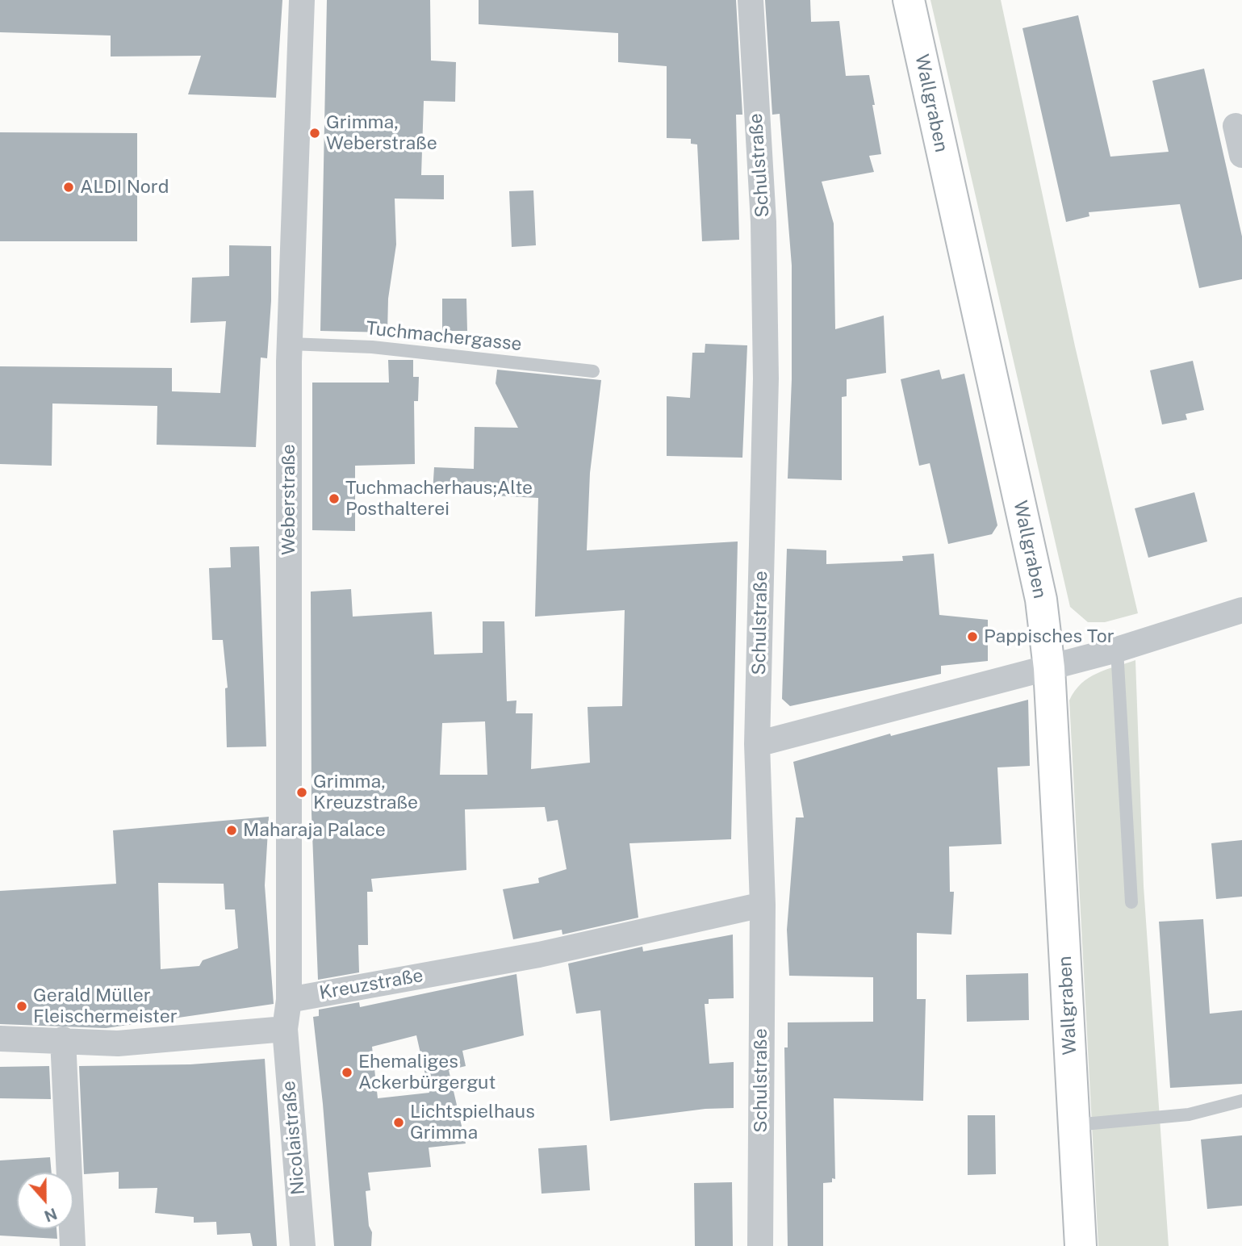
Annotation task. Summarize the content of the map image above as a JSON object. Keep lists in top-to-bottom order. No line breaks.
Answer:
{"streets":{"main road":["Wallgraben"],"street":["Schulstraße","Weberstraße","Kreuzstraße","Nicolaistraße"],"lane":["Tuchmachergasse"]},"crossings":[["Schulstraße","Kreuzstraße"],["Tuchmachergasse","Weberstraße"],["Weberstraße","Kreuzstraße"]],"places":["Grimma, Weberstraße","ALDI Nord","Tuchmacherhaus;Alte Posthalterei","Pappisches Tor","Grimma, Kreuzstraße","Maharaja Palace","Gerald Müller Fleischermeister","Ehemaliges Ackerbürgergut","Lichtspielhaus Grimma"],"north":"bottom"}
